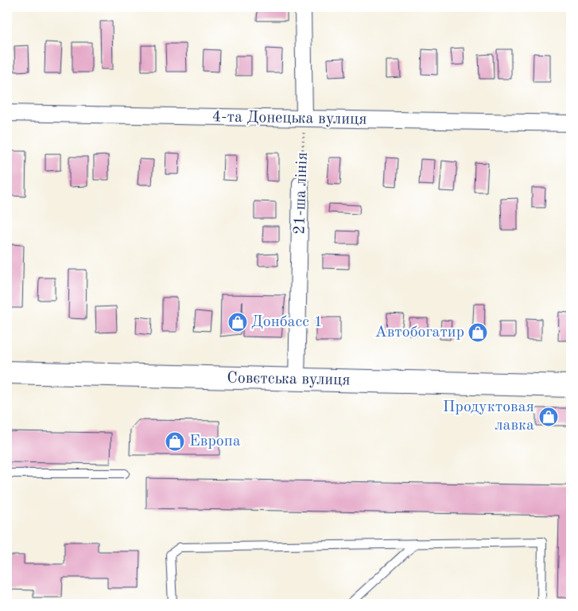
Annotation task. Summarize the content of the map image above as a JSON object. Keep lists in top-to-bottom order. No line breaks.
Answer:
{"streets":{"main road":["Совєтська вулиця"],"street":["4-та Донецька вулиця","21-ша лінія"]},"crossings":[["4-та Донецька вулиця","21-ша лінія"],["21-ша лінія","Совєтська вулиця"]],"places":{"shop":["Донбасс 1","Автобогатир","Продуктовая лавка","Европа"]}}
